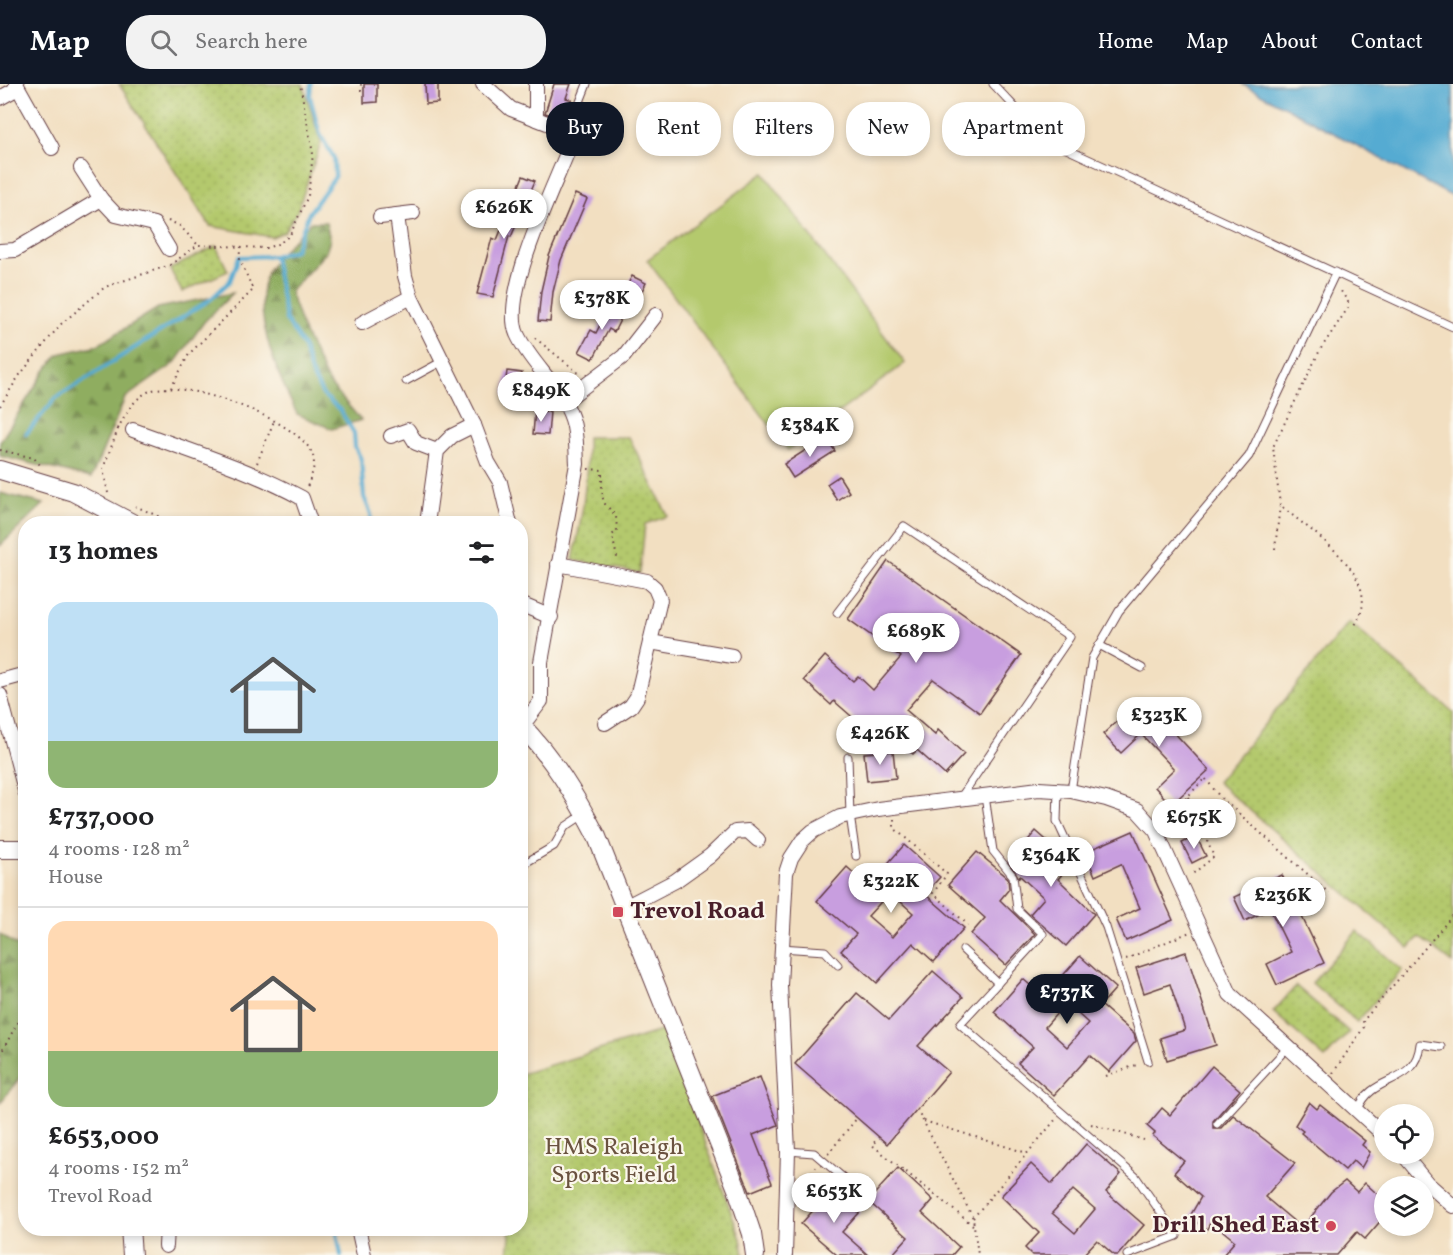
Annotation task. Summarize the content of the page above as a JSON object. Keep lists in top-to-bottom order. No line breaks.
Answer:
{"parks":["HMS Raleigh Sports Field"],"places":{"transit":["Trevol Road"],"other":["Drill Shed East"]},"page":{"header":"Map","search":"Search here","nav":["Home","Map","About","Contact"],"chip":["Buy","Rent","Filters","New","Apartment"],"price":["£626K","£378K","£849K","£384K","£689K","£323K","£426K","£675K","£364K","£322K","£236K","£737K","£653K"],"heading":"13 homes","list":[{"name":"£737,000","note":"4 rooms · 128 m² · House"},{"name":"£653,000","note":"4 rooms · 152 m² · Trevol Road"}]}}
